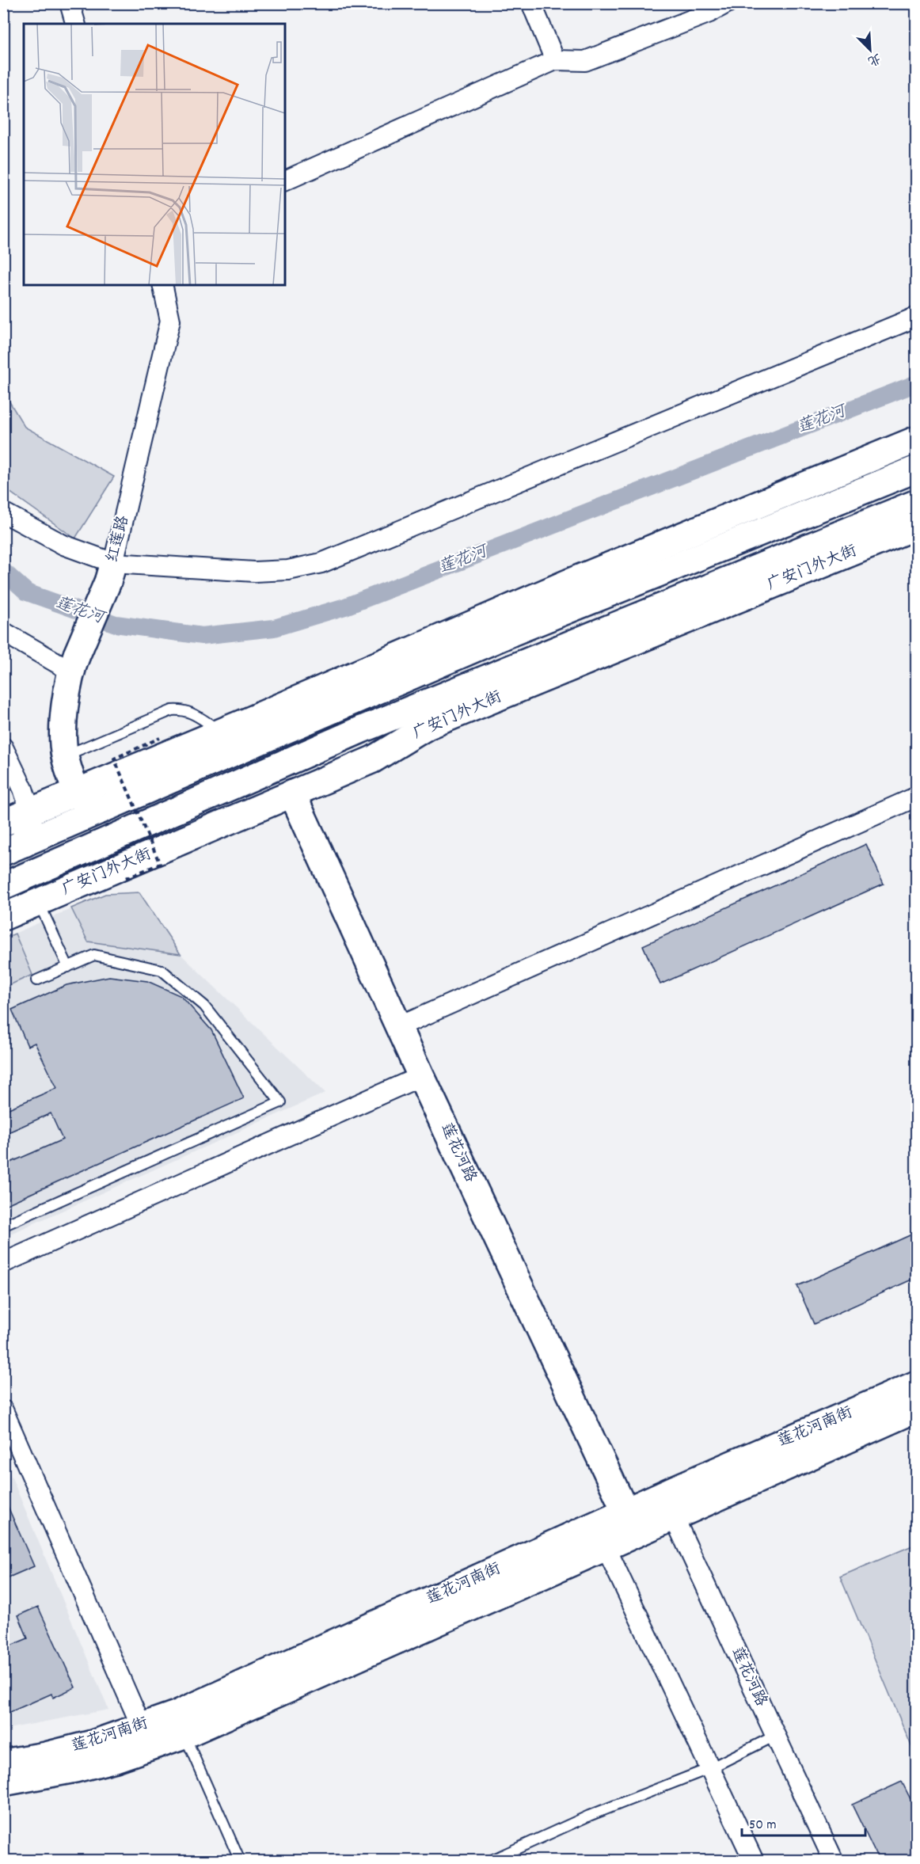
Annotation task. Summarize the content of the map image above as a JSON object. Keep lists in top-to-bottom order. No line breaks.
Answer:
{"streets":{"main road":["红莲路","广安门外大街","莲花河路","莲花河南街"]},"crossings":[["广安门外大街","莲花河路"],["莲花河路","莲花河南街"]],"water":["莲花河"],"scale_bar":"50 m","north":"bottom right"}
